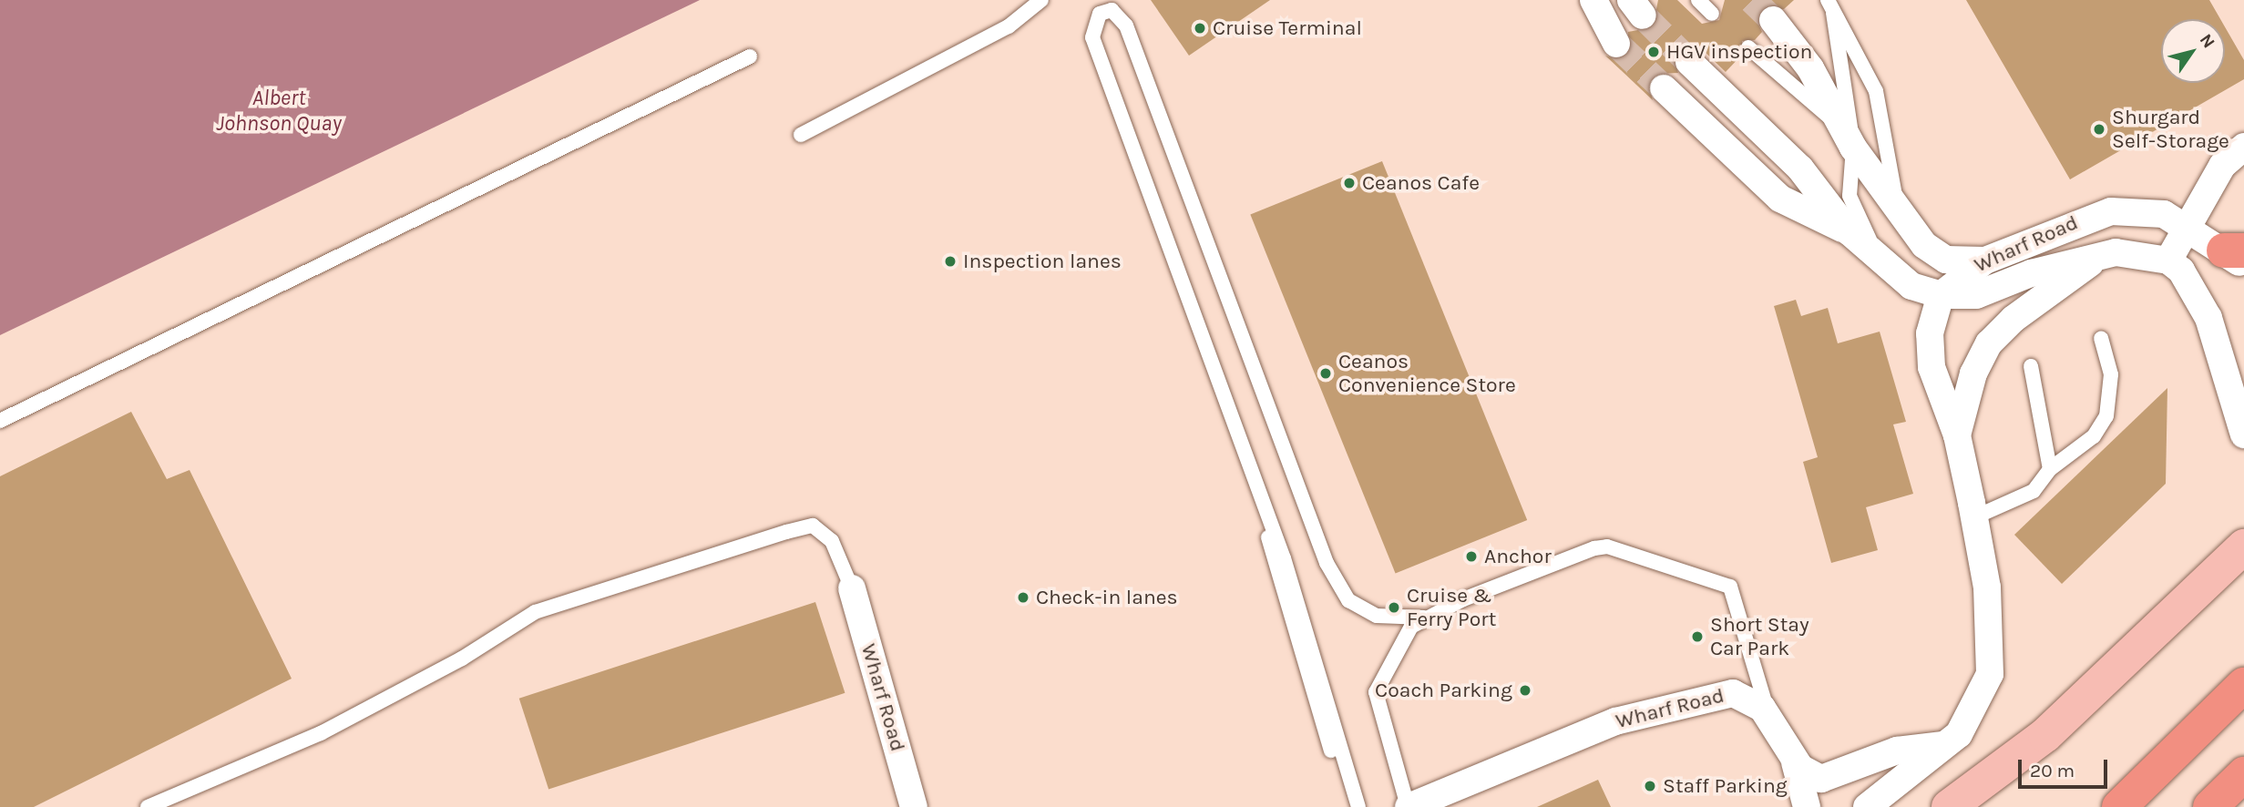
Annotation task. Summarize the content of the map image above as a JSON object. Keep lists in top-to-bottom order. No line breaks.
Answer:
{"streets":{"street":["Wharf Road"]},"water":["Albert Johnson Quay"],"places":["Cruise Terminal","HGV inspection","Shurgard Self-Storage","Ceanos Cafe","Inspection lanes","Ceanos Convenience Store","Anchor","Check-in lanes","Cruise & Ferry Port","Short Stay Car Park","Coach Parking","Staff Parking"],"scale_bar":"20 m","north":"top right"}
